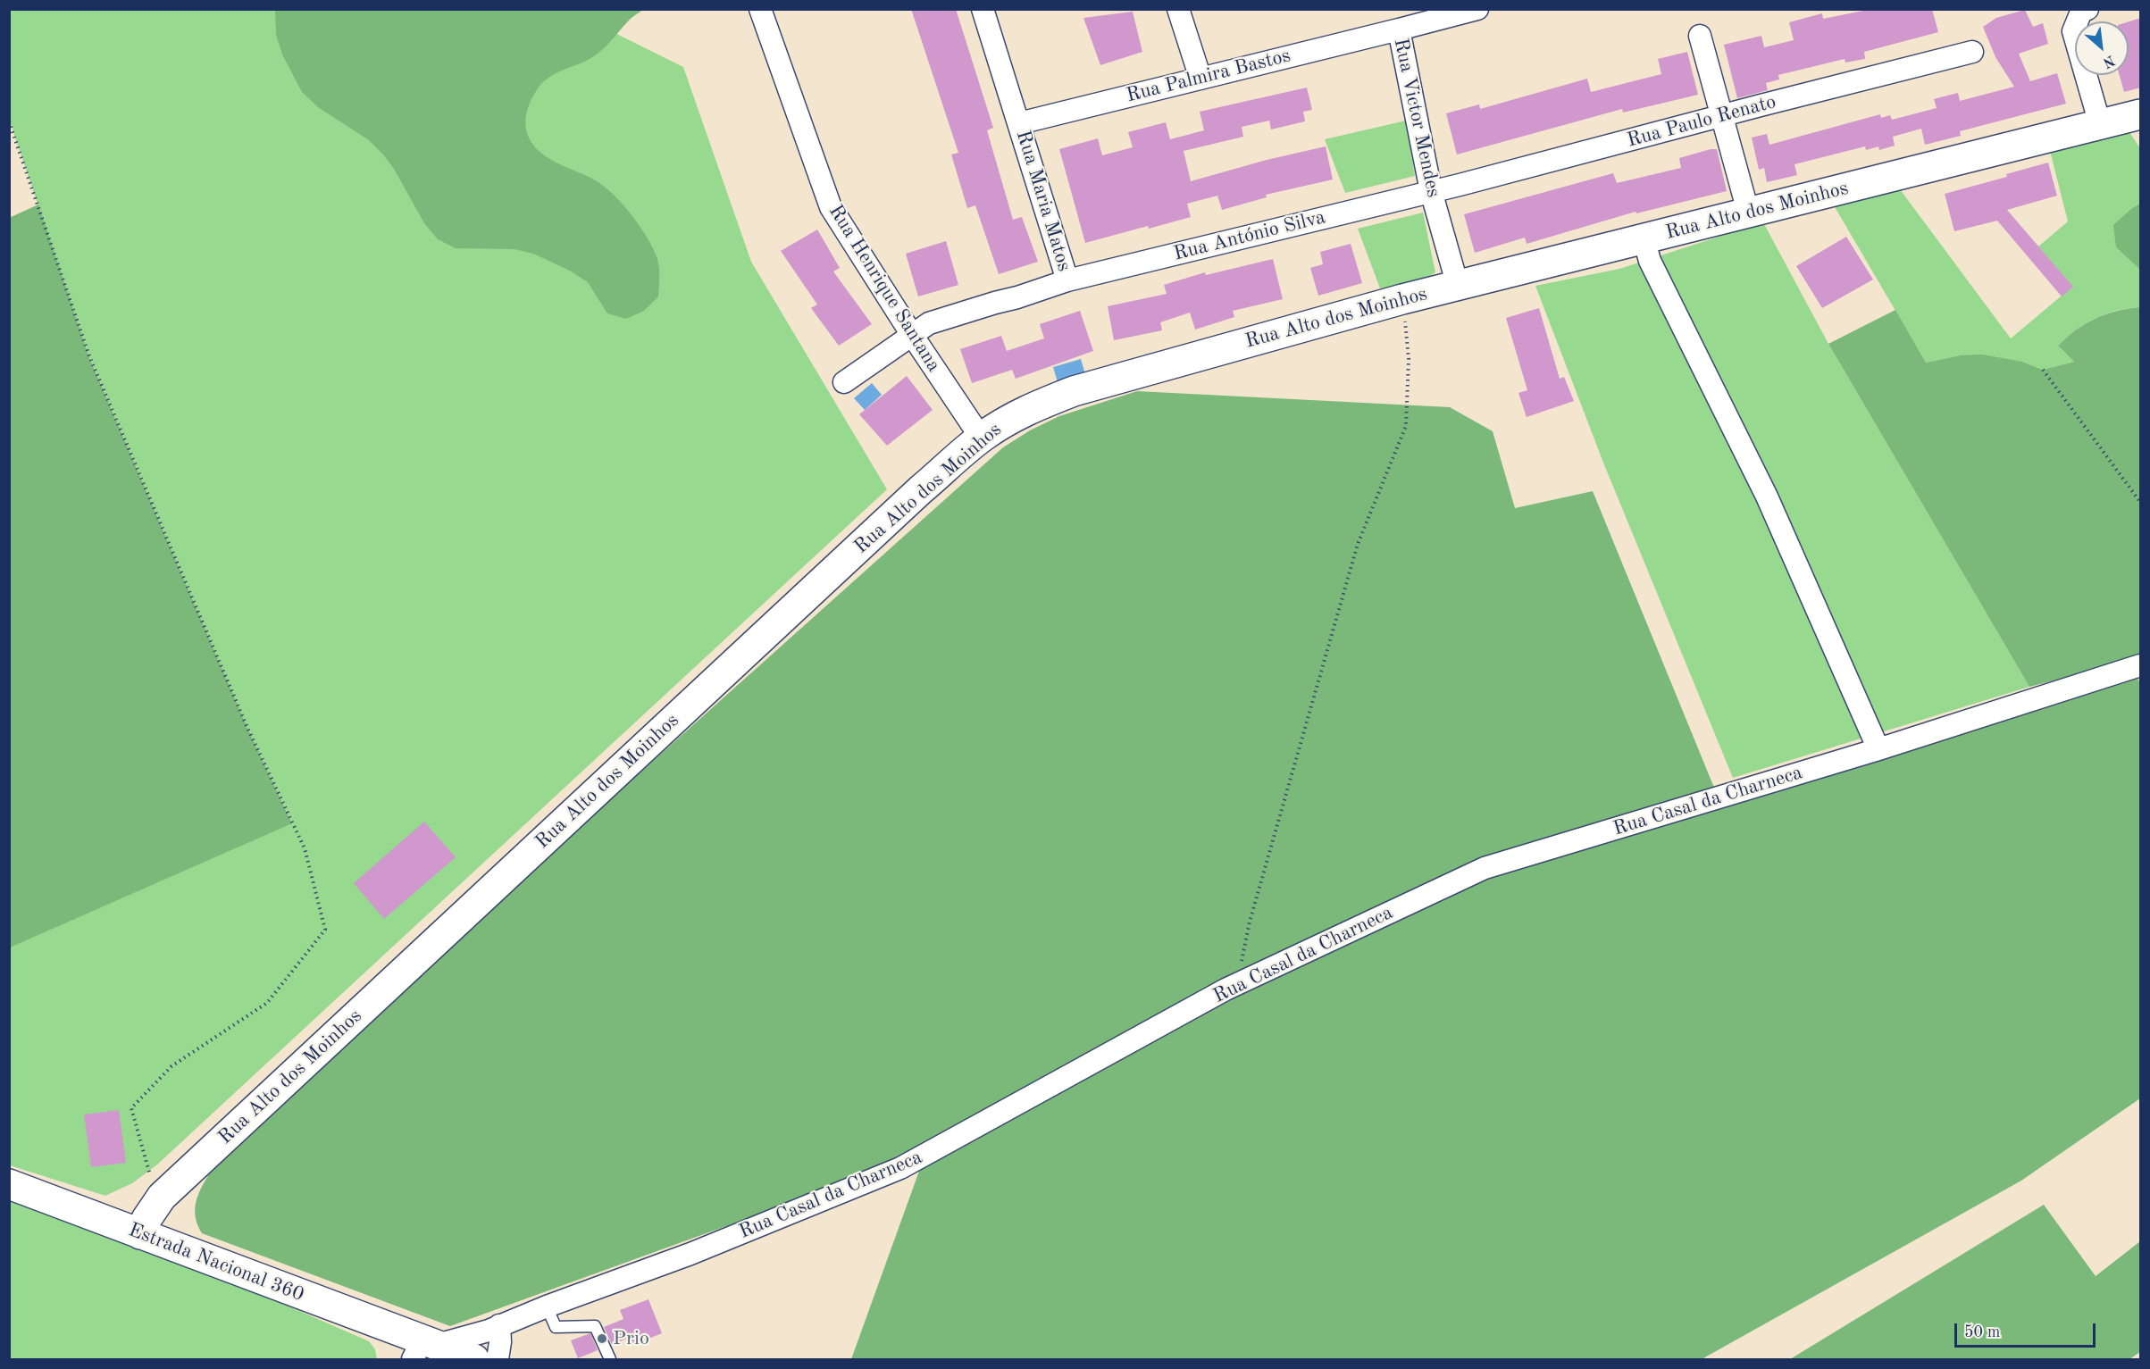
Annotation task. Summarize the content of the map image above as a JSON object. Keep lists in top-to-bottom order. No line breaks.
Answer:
{"streets":{"street":["Rua Palmira Bastos","Rua Victor Mendes","Rua Paulo Renato","Rua Maria Matos","Rua Alto dos Moinhos","Rua António Silva","Rua Henrique Santana","Rua Casal da Charneca","Estrada Nacional 360"]},"crossings":[["Rua Palmira Bastos","Rua Victor Mendes"],["Rua Palmira Bastos","Rua Maria Matos"],["Rua Victor Mendes","Rua Paulo Renato"],["Rua Victor Mendes","Rua Alto dos Moinhos"],["Rua Victor Mendes","Rua António Silva"],["Rua Paulo Renato","Rua António Silva"],["Rua Maria Matos","Rua António Silva"],["Rua Maria Matos","Rua Henrique Santana"],["Rua Alto dos Moinhos","Rua Henrique Santana"],["Rua Alto dos Moinhos","Estrada Nacional 360"],["Rua Casal da Charneca","Estrada Nacional 360"]],"places":["Prio"],"scale_bar":"50 m","north":"bottom right"}
